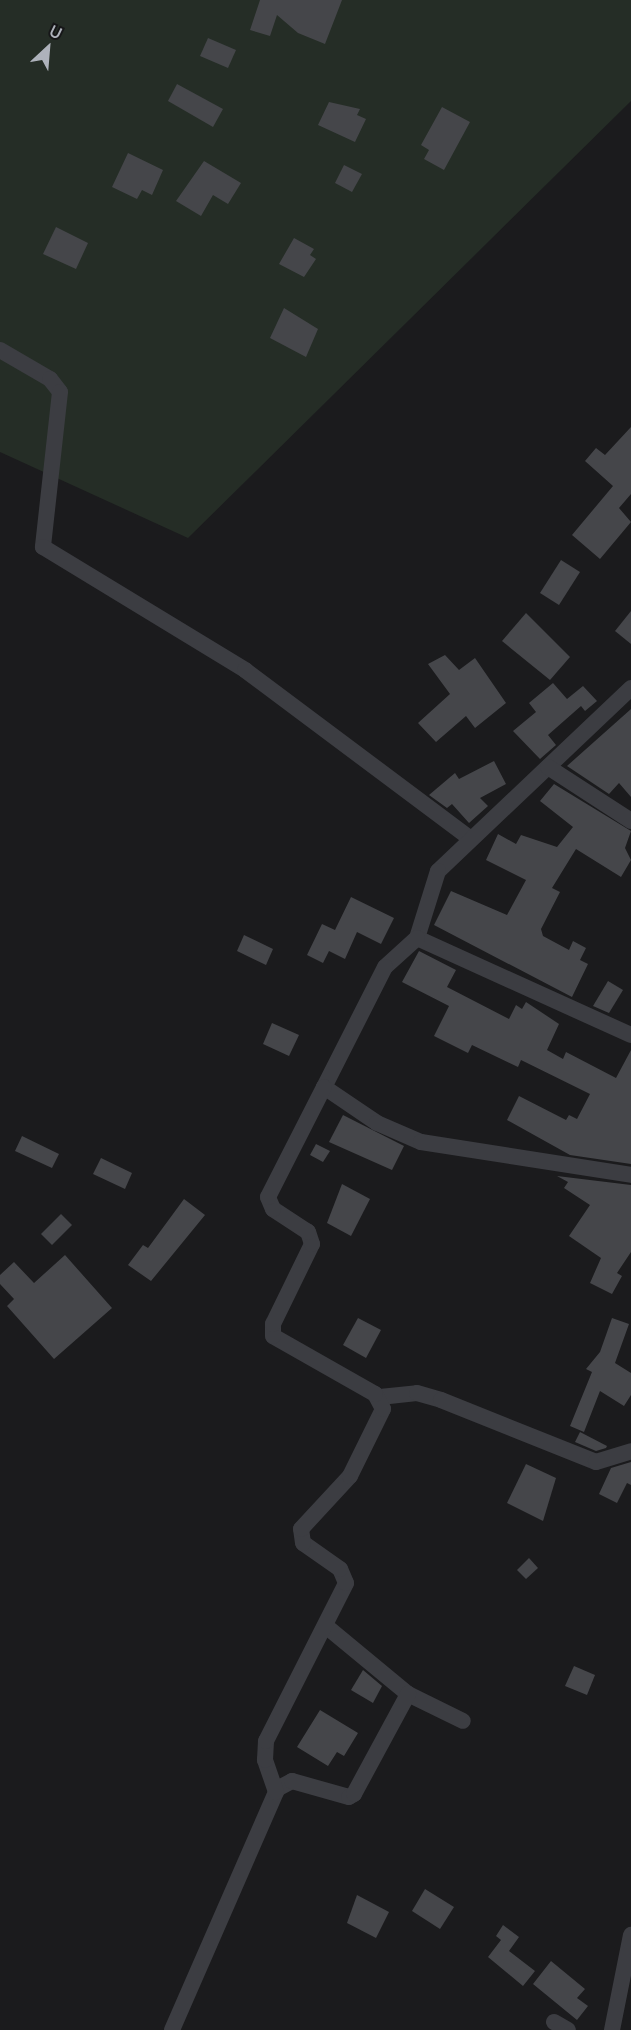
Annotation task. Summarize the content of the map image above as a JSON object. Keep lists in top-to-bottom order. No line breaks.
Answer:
{"north":"top right"}
